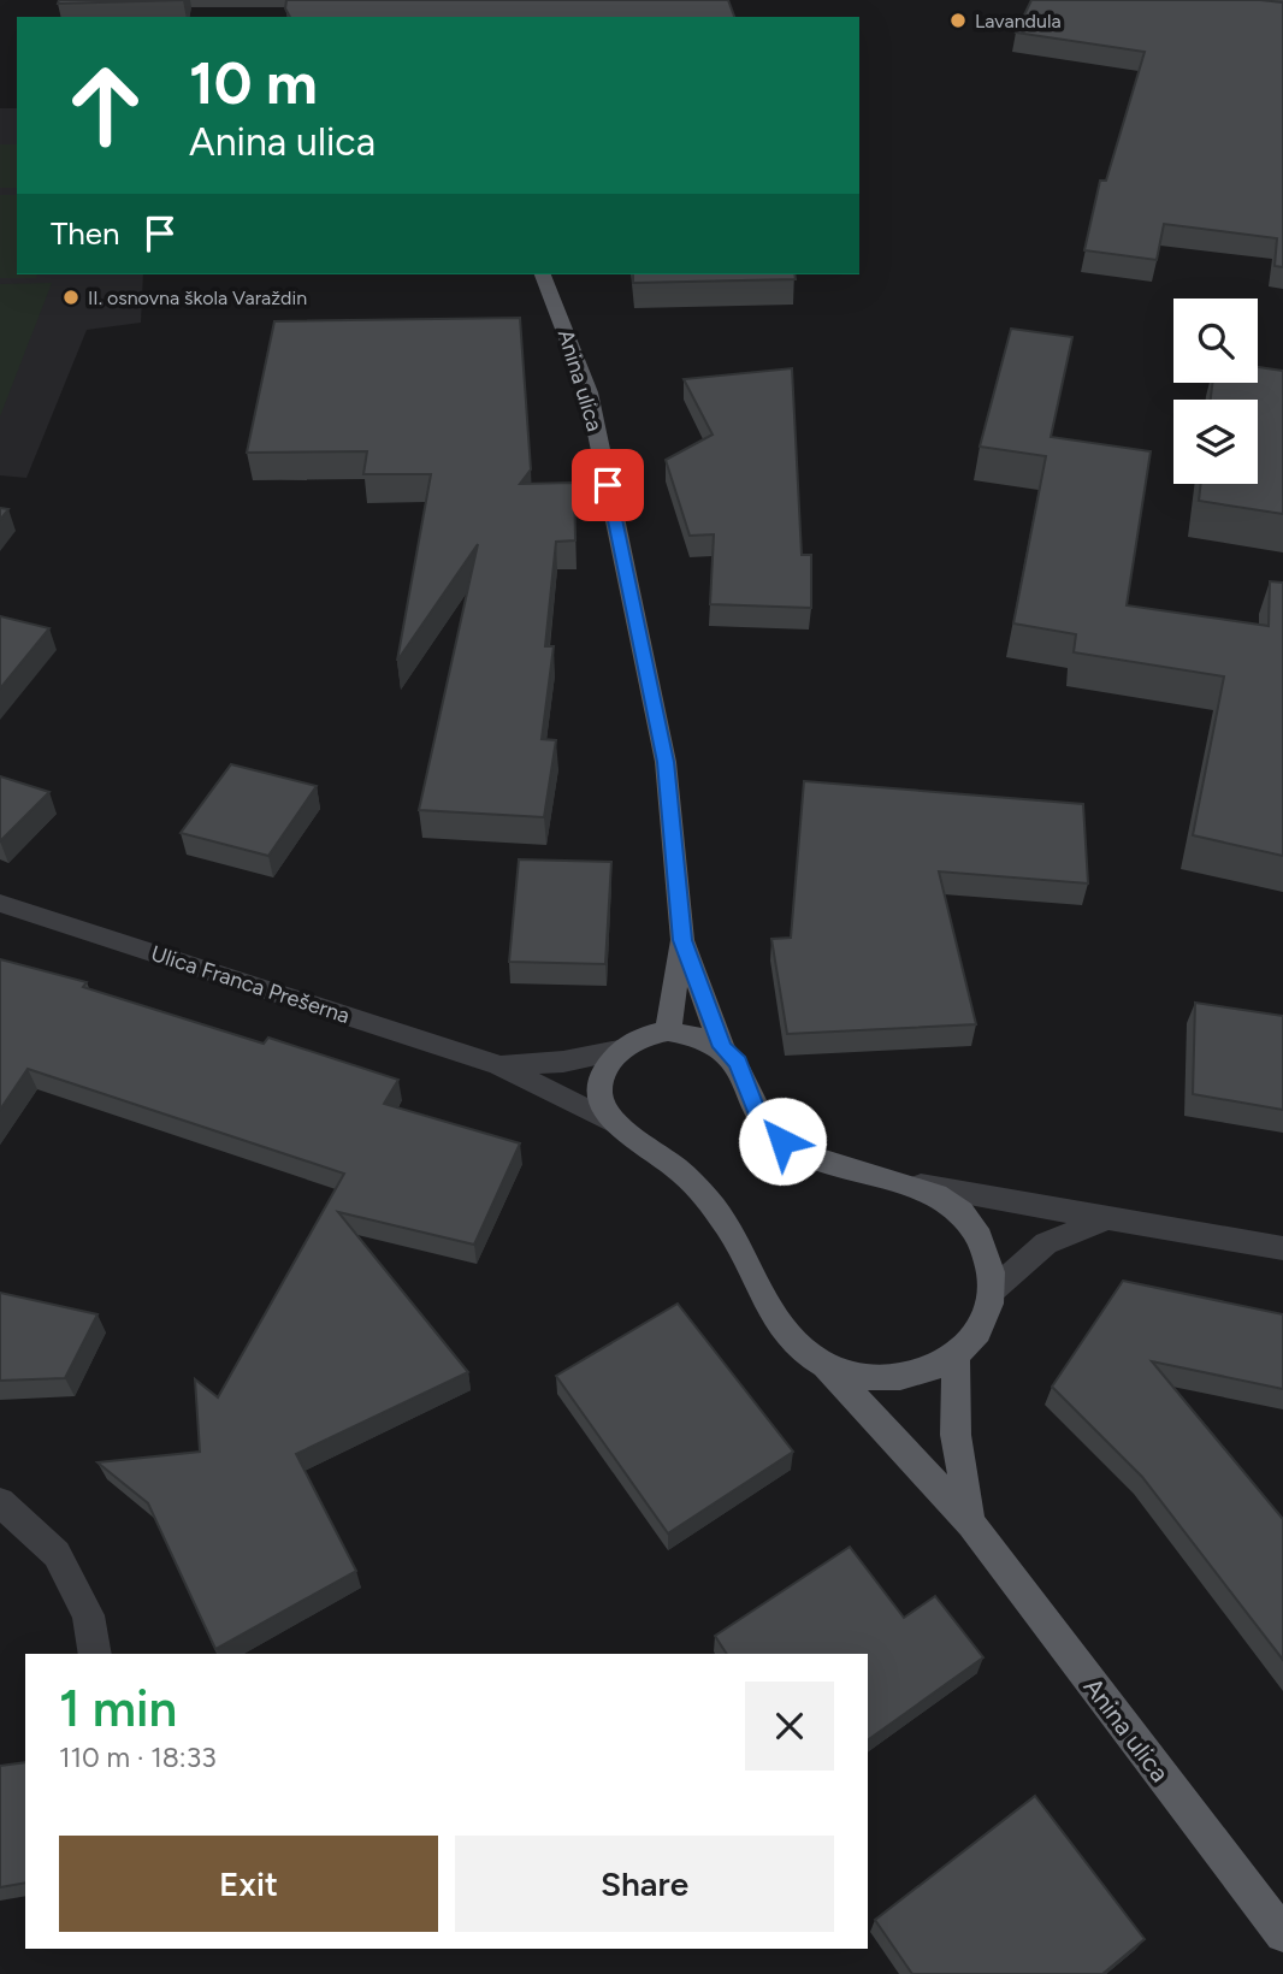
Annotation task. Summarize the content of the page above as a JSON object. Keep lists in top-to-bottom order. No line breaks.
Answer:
{"streets":{"main road":["Anina ulica"],"street":["Ulica Franca Prešerna"]},"places":["Lavandula","II. osnovna škola Varaždin"],"page":{"turn":["10 m","Anina ulica"],"then":"Then","heading":["1 min","110 m · 18:33"],"buttons":["Exit","Share"]}}
